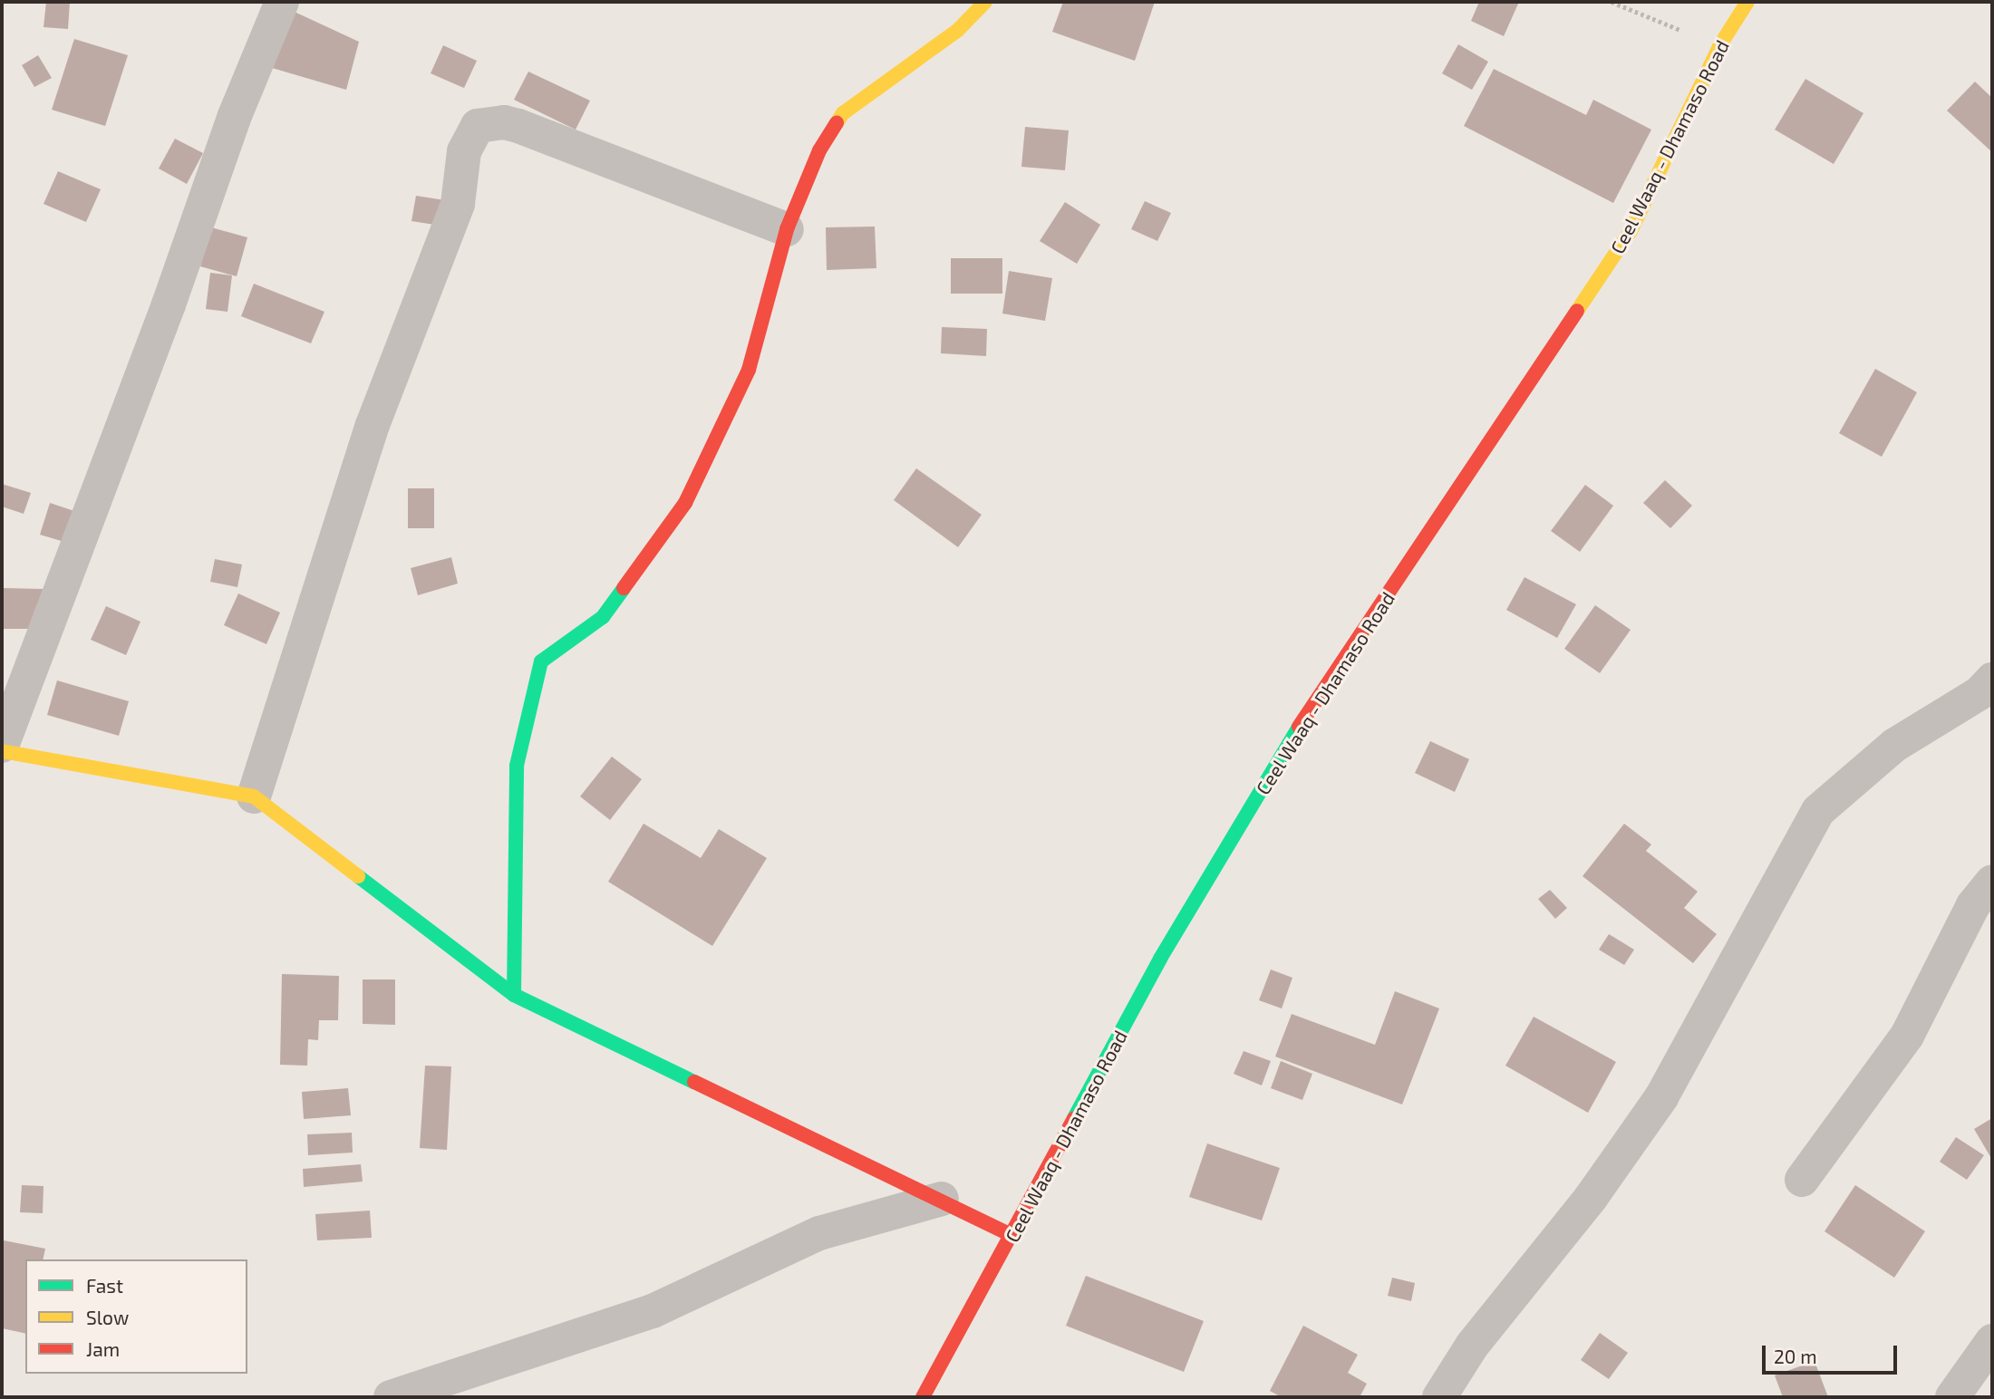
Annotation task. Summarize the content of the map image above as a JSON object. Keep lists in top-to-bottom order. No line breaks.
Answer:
{"streets":{"street":["Ceel Waaq - Dhamaso Road"]},"legend":["Fast","Slow","Jam"],"scale_bar":"20 m"}
